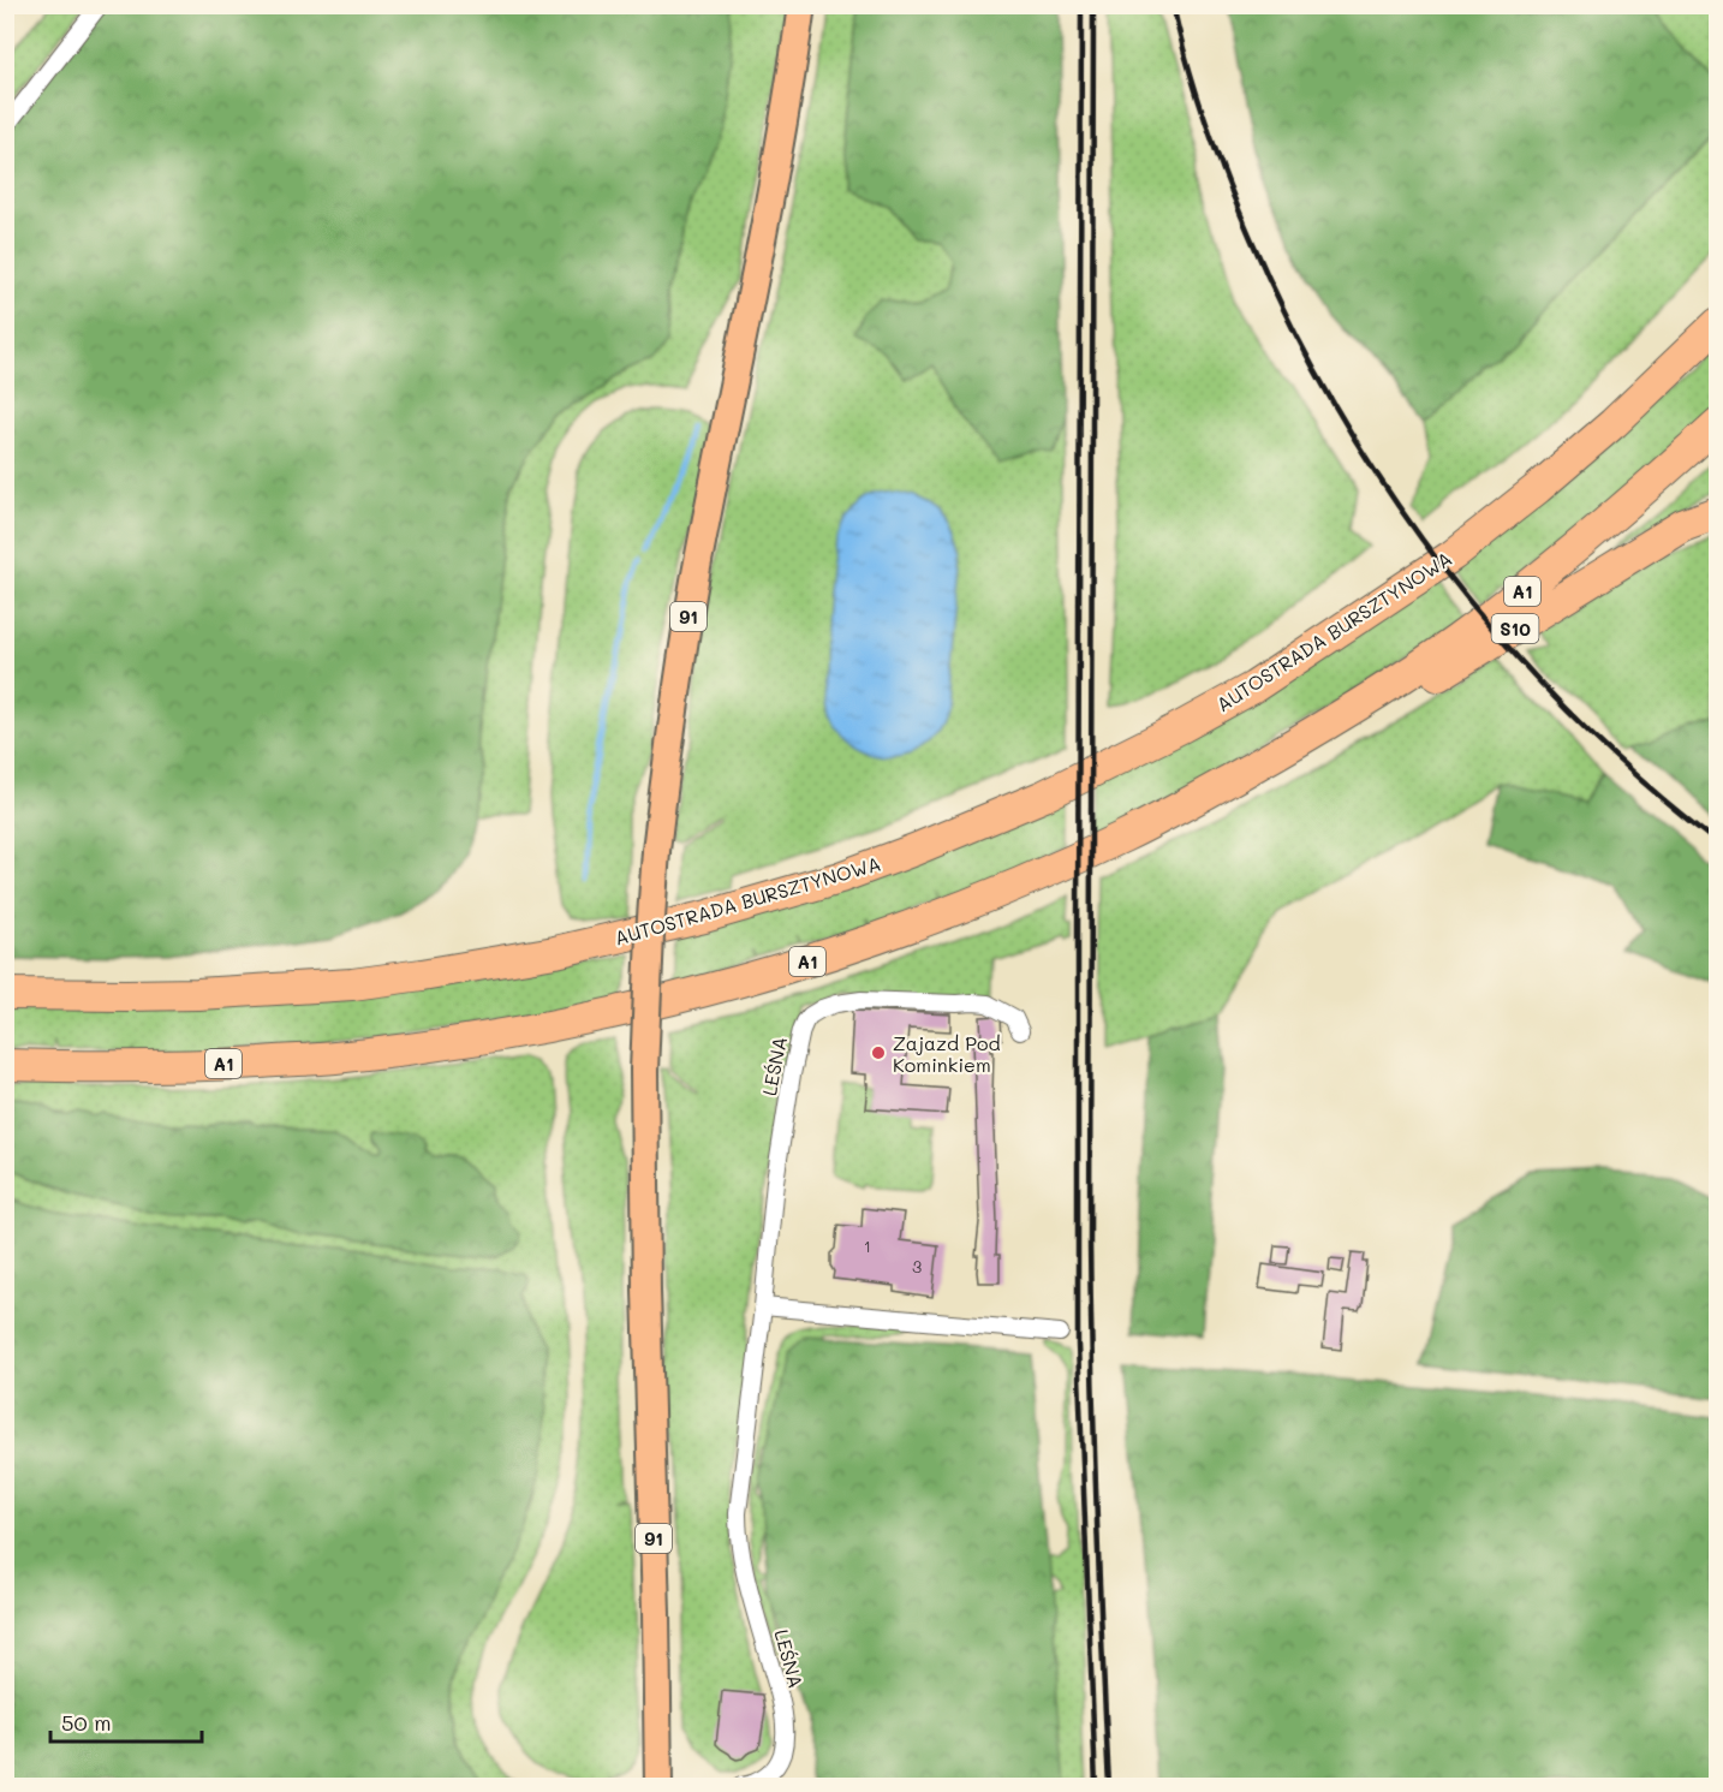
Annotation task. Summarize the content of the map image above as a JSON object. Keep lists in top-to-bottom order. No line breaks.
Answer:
{"streets":{"highway":["A1","S10","AUTOSTRADA BURSZTYNOWA"],"main road":["91"],"street":["LEŚNA"]},"crossings":[["A1","S10"]],"places":["Zajazd Pod Kominkiem"],"house_numbers":["1","3"],"scale_bar":"50 m"}
